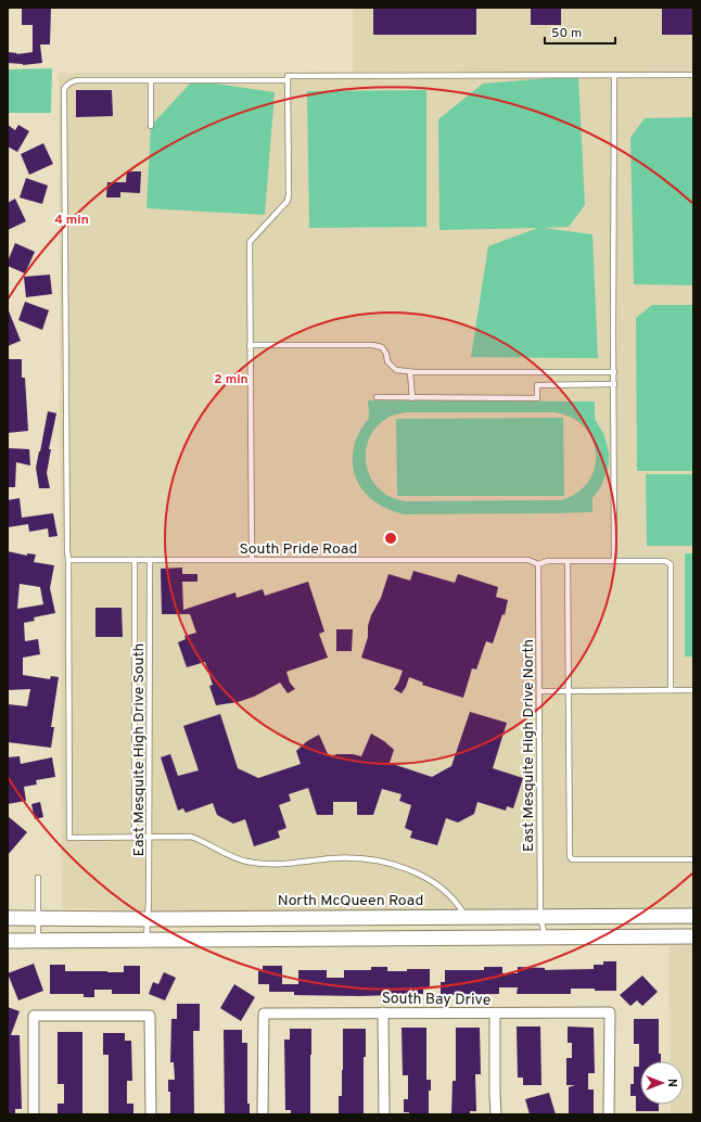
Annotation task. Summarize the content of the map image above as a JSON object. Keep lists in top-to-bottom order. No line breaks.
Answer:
{"streets":{"main road":["North McQueen Road"],"street":["South Bay Drive"],"lane":["South Pride Road","East Mesquite High Drive North","East Mesquite High Drive South"]},"crossings":[["South Pride Road","East Mesquite High Drive North"],["South Pride Road","East Mesquite High Drive South"],["East Mesquite High Drive North","North McQueen Road"],["East Mesquite High Drive South","North McQueen Road"]],"scale_bar":"50 m","north":"right","rings":["4 min","2 min"]}
